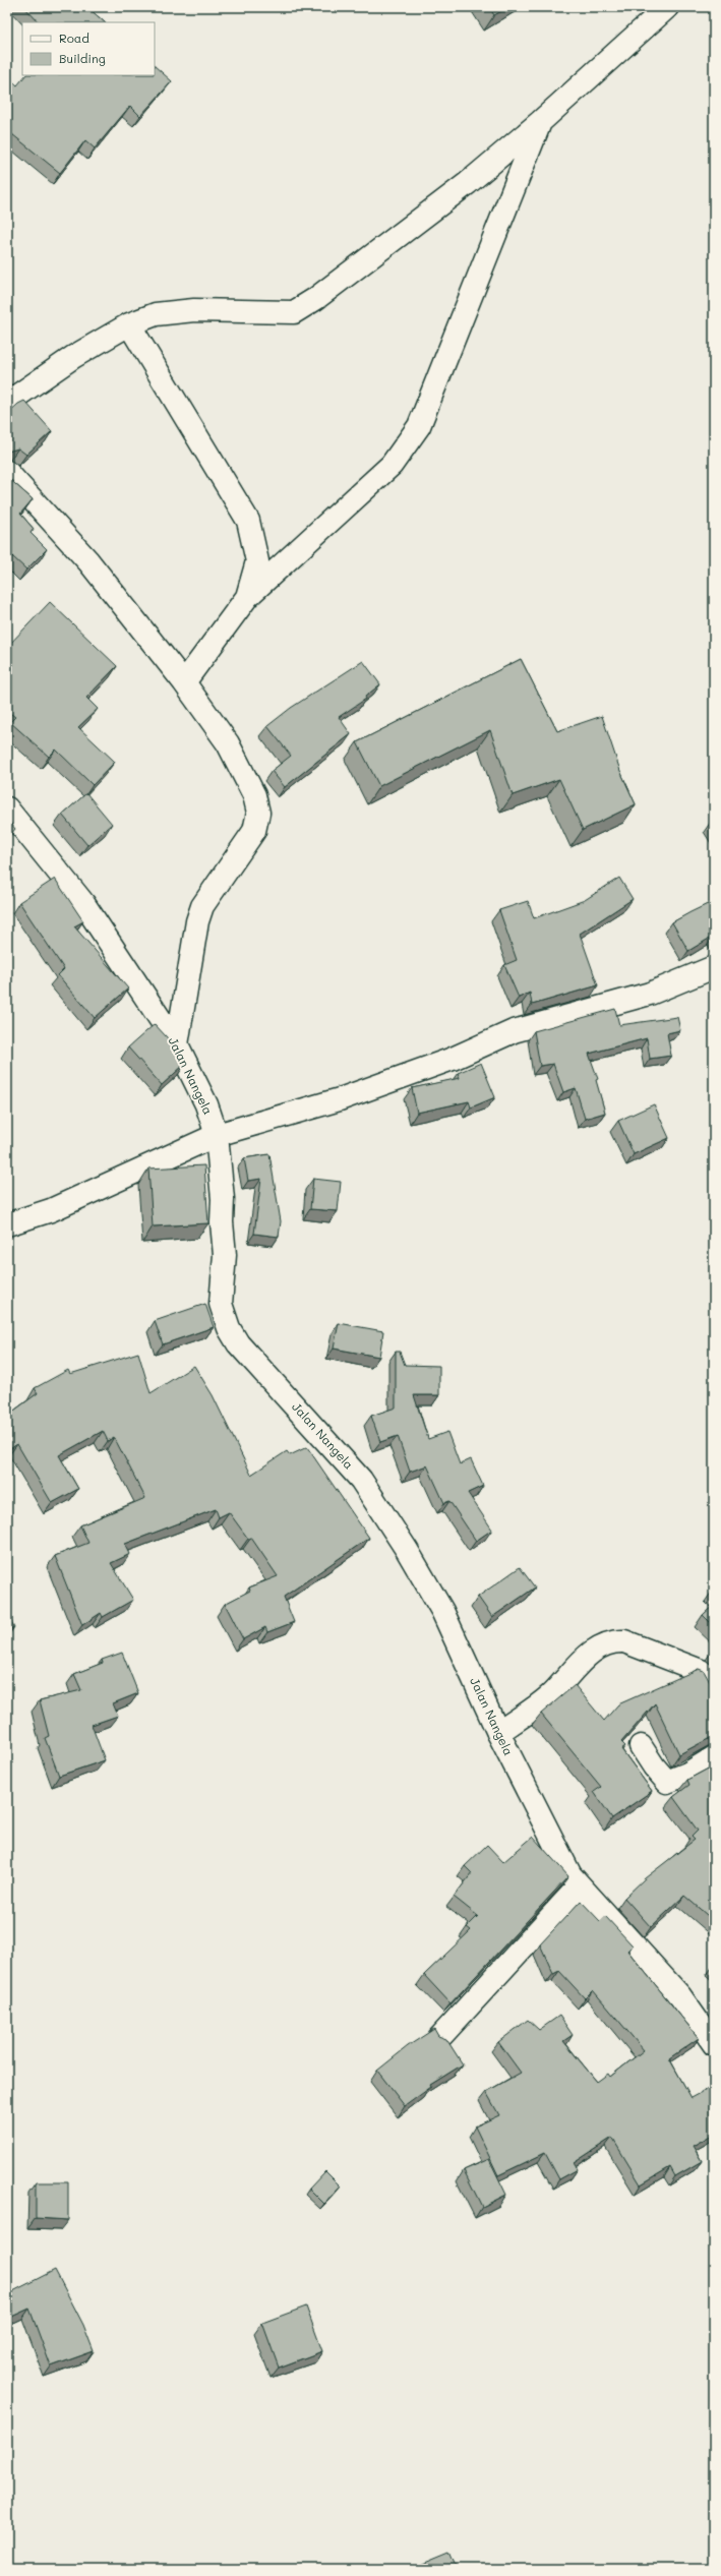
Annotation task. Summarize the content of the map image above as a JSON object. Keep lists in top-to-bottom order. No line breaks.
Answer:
{"streets":{"street":["Jalan Nangela"]},"legend":["Road","Building"]}
